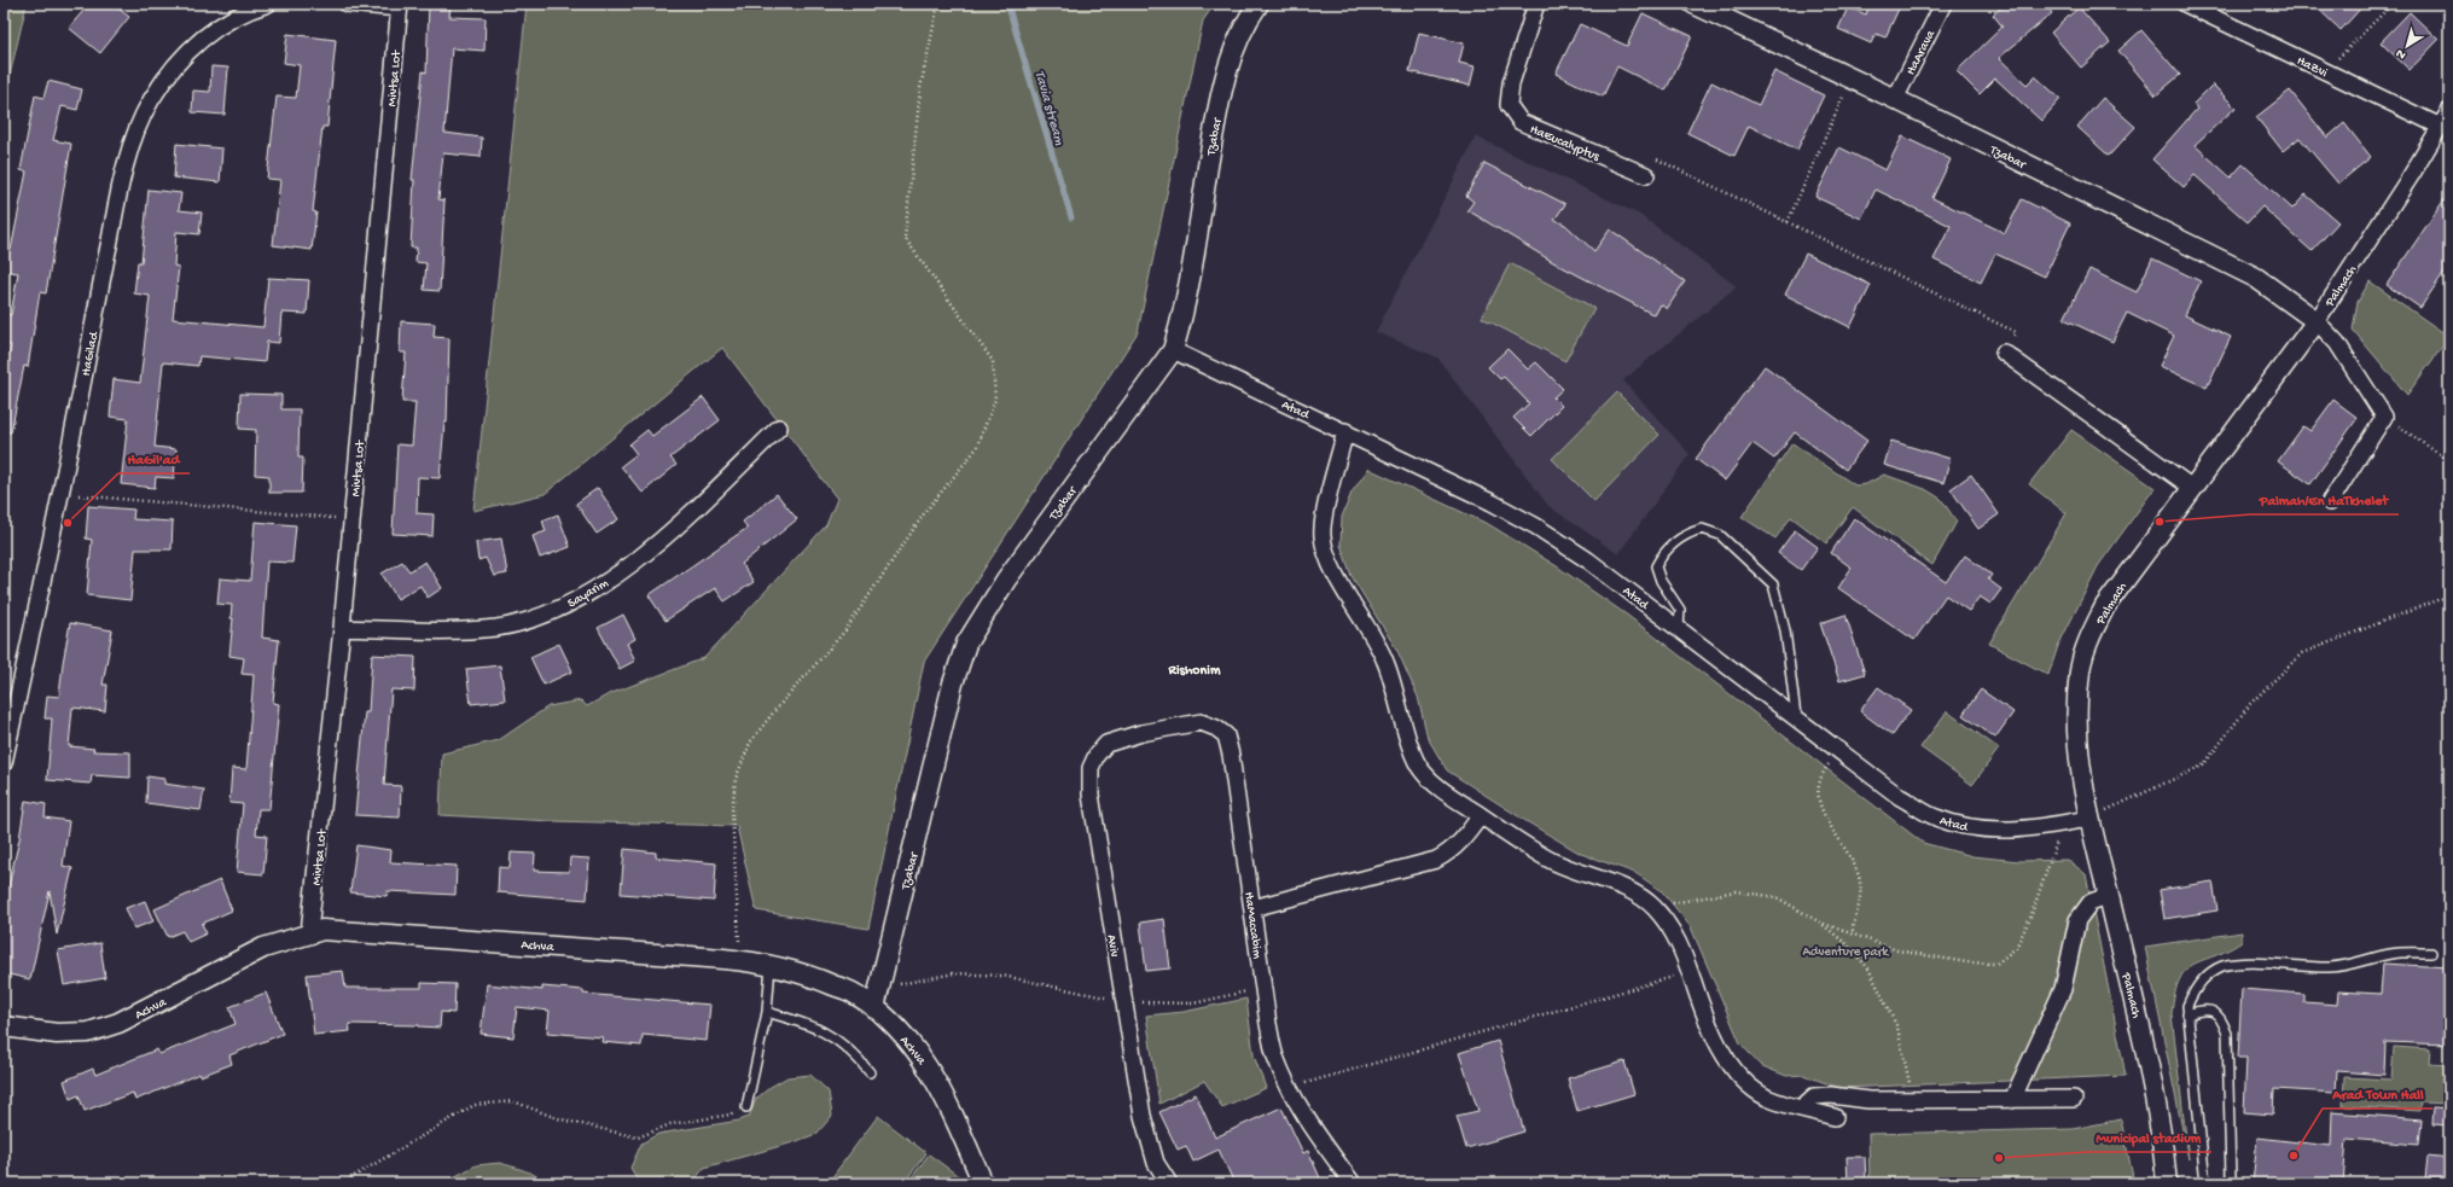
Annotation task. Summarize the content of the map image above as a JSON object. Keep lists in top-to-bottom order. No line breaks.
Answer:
{"streets":{"street":["HaArava","HaZvi","Mivtsa Lot","Tzabar","HaEucalyptus","Palmach","HaGilad","Atad","Sayarim","HaMaccabim","Achva","Aviv"]},"crossings":[["HaArava","Tzabar"],["HaZvi","Palmach"],["Mivtsa Lot","Sayarim"],["Mivtsa Lot","Achva"],["Tzabar","Palmach"],["Tzabar","Atad"],["Tzabar","Achva"],["Palmach","Atad"],["HaMaccabim","Aviv"]],"districts":["Rishonim"],"water":["Tavia stream"],"parks":["Adventure park"],"places":["Palmah/En HaTkhelet","HaGil'ad","Arad Town Hall","Municipal stadium"],"north":"bottom left"}
